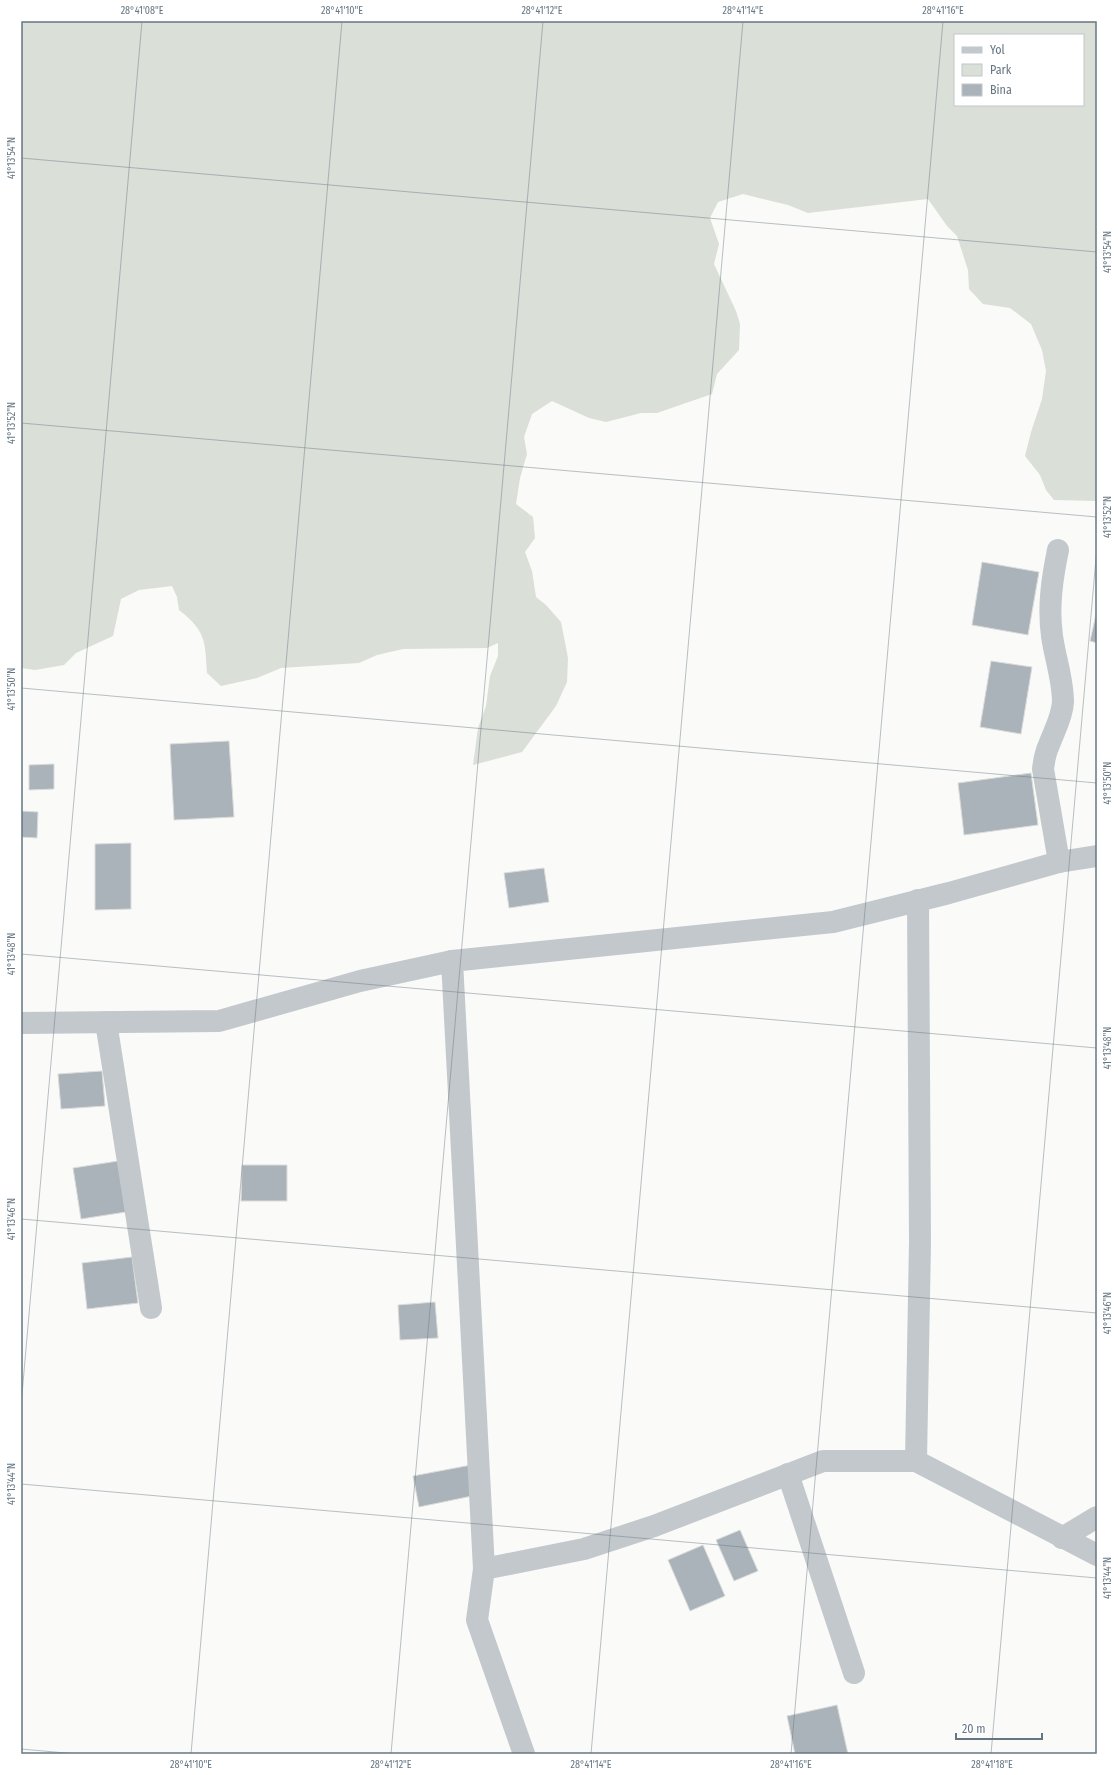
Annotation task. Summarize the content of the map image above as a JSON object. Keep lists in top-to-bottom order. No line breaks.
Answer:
{"legend":["Yol","Park","Bina"],"scale_bar":"20 m","coordinates":["28°41'08\"E","28°41'10\"E","28°41'12\"E","28°41'14\"E","28°41'16\"E","41°13'54\"N","41°13'52\"N","41°13'50\"N","41°13'48\"N","41°13'46\"N","41°13'44\"N","28°41'18\"E"]}
